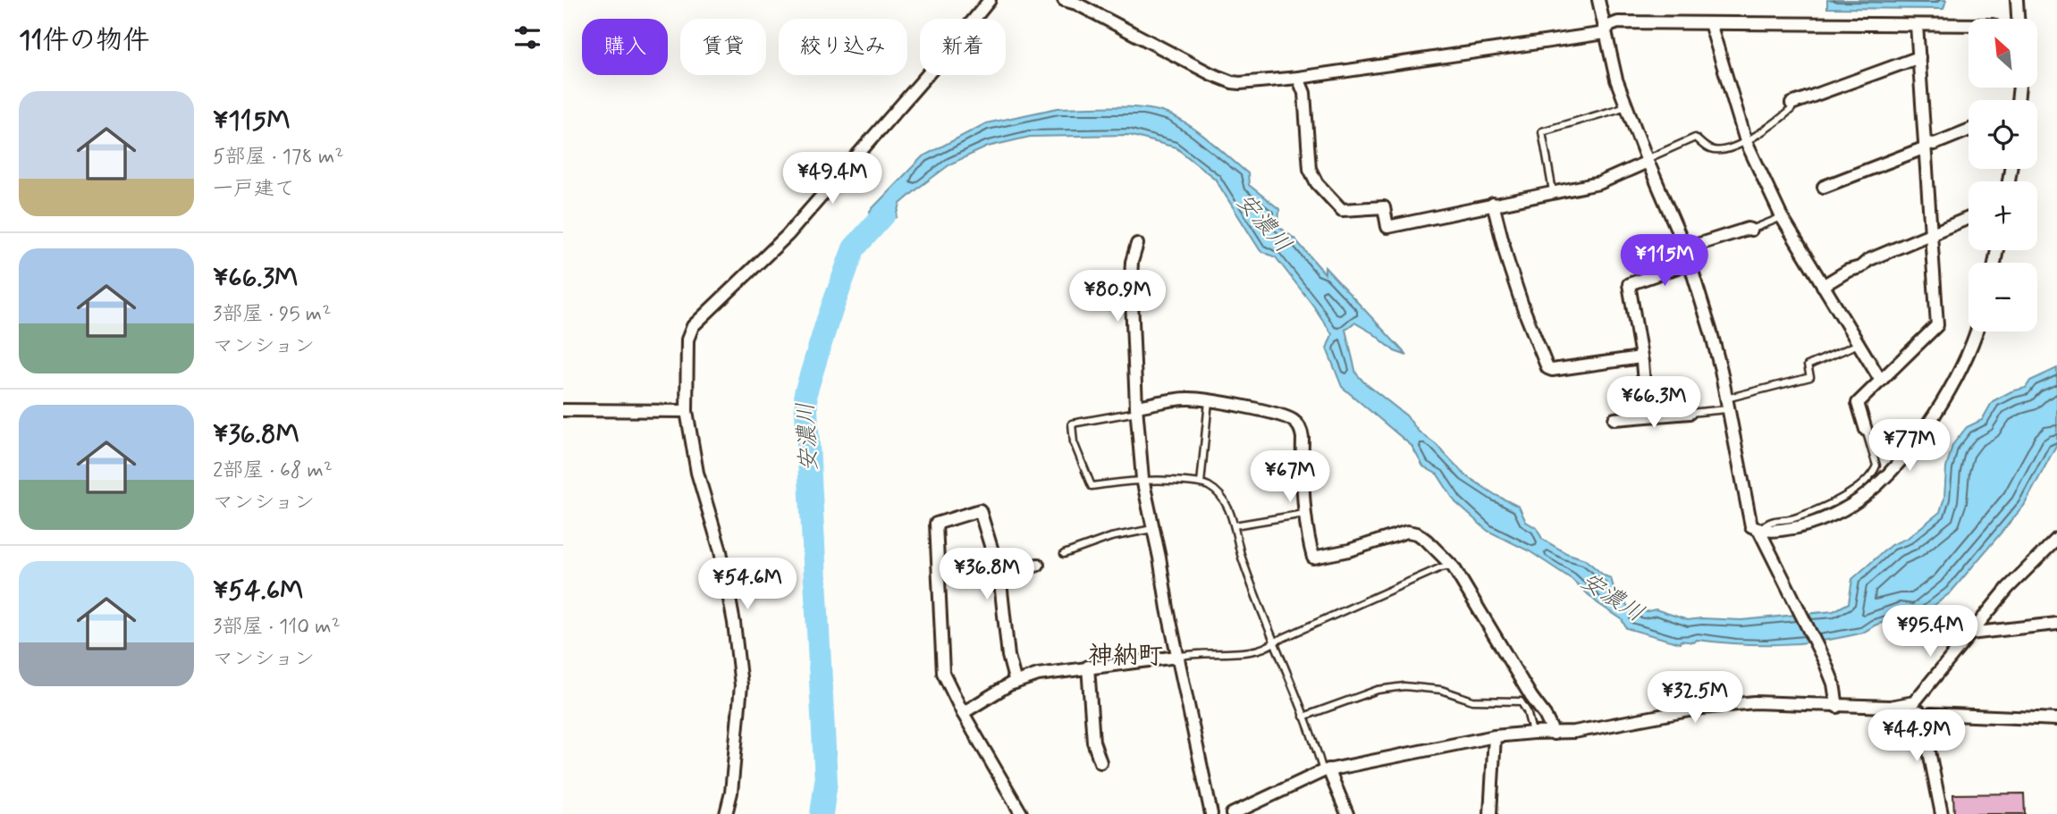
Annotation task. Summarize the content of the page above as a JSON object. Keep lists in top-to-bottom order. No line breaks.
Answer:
{"districts":["神納町"],"water":["安濃川"],"north":"top left","page":{"heading":"11件の物件","map_buttons":["+","−"],"chip":["購入","賃貸","絞り込み","新着"],"list":[{"name":"¥115M","note":"5部屋 · 178 m² · 一戸建て"},{"name":"¥66.3M","note":"3部屋 · 95 m² · マンション"},{"name":"¥36.8M","note":"2部屋 · 68 m² · マンション"},{"name":"¥54.6M","note":"3部屋 · 110 m² · マンション"}],"price":["¥49.4M","¥115M","¥80.9M","¥66.3M","¥77M","¥67M","¥36.8M","¥54.6M","¥95.4M","¥32.5M","¥44.9M"]}}
